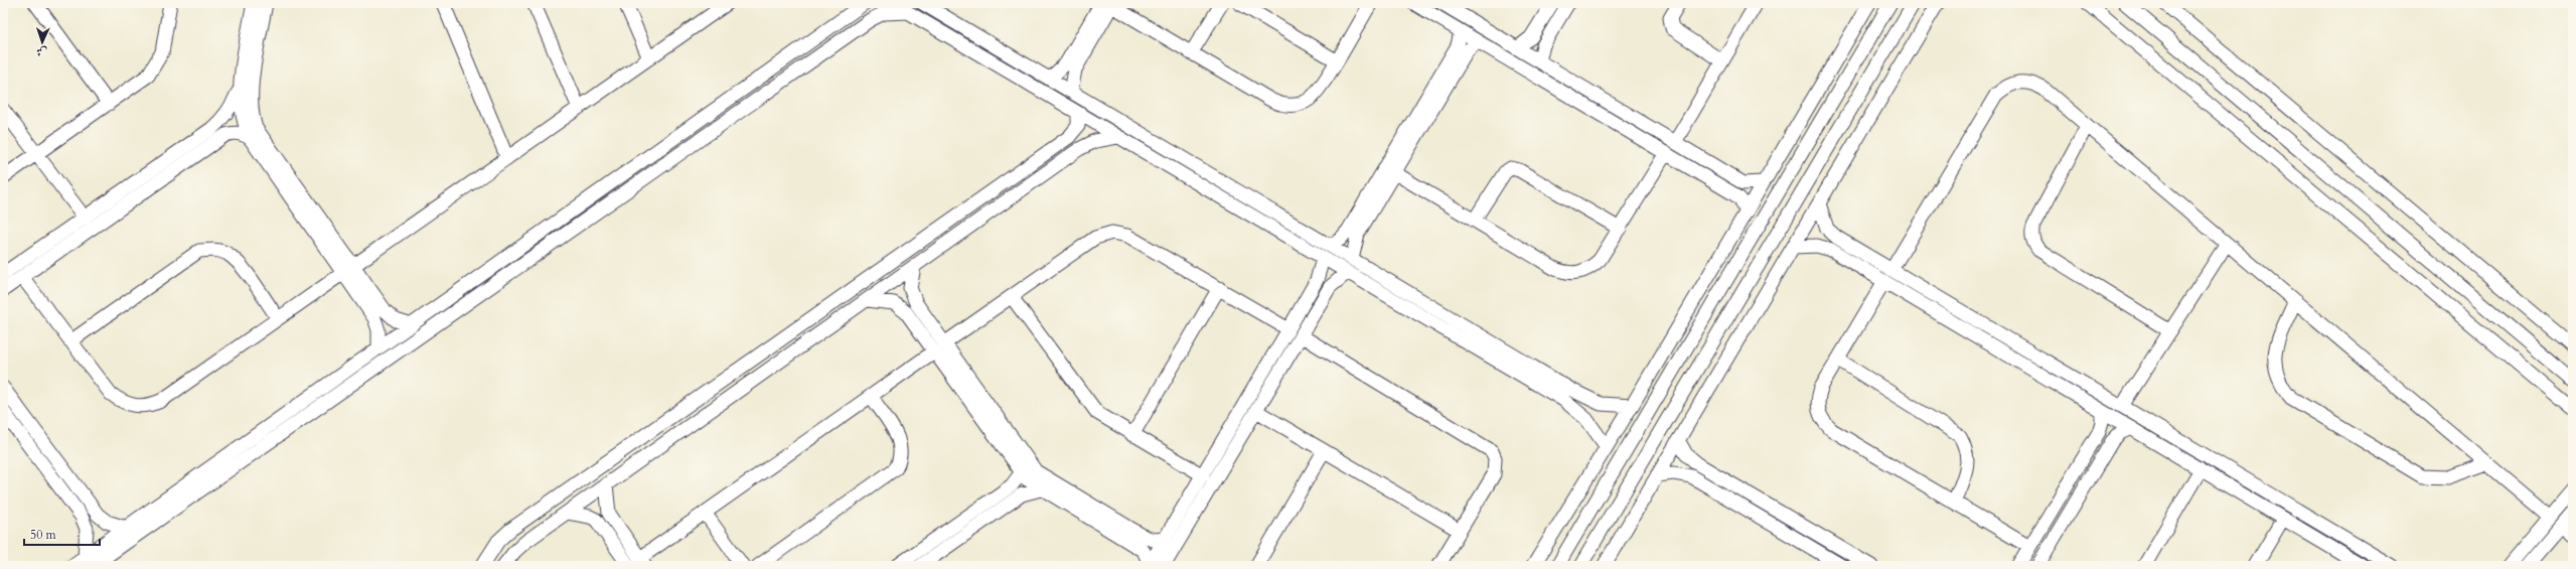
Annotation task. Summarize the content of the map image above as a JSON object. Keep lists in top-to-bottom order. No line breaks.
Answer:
{"scale_bar":"50 m","north":"bottom"}
